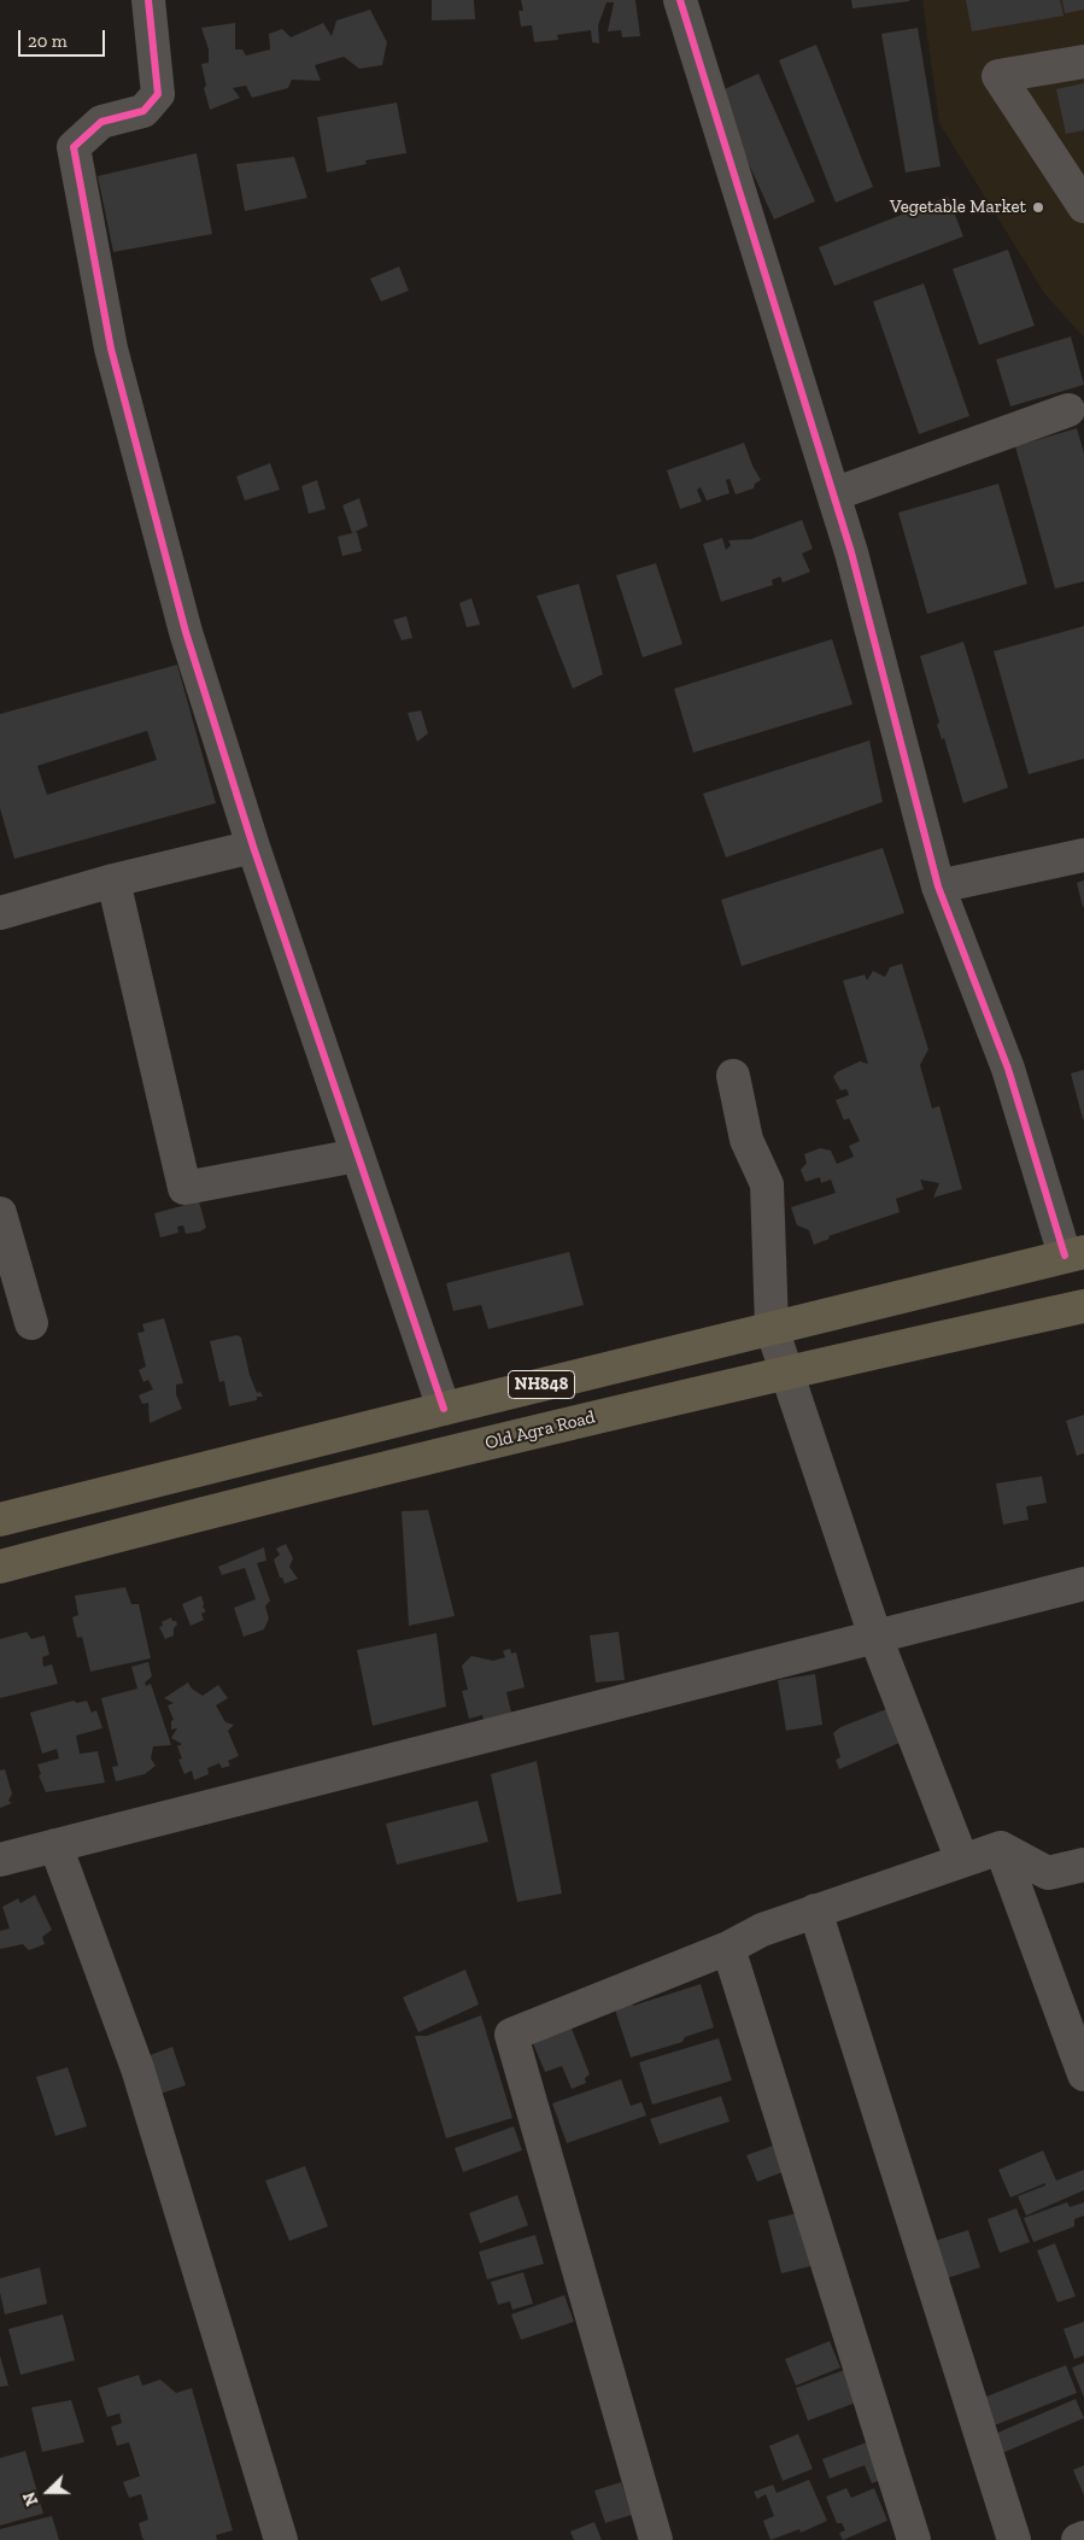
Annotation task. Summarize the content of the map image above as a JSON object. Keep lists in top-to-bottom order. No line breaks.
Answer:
{"streets":{"highway":["NH848","Old Agra Road"]},"places":["Vegetable Market"],"scale_bar":"20 m","north":"left"}
